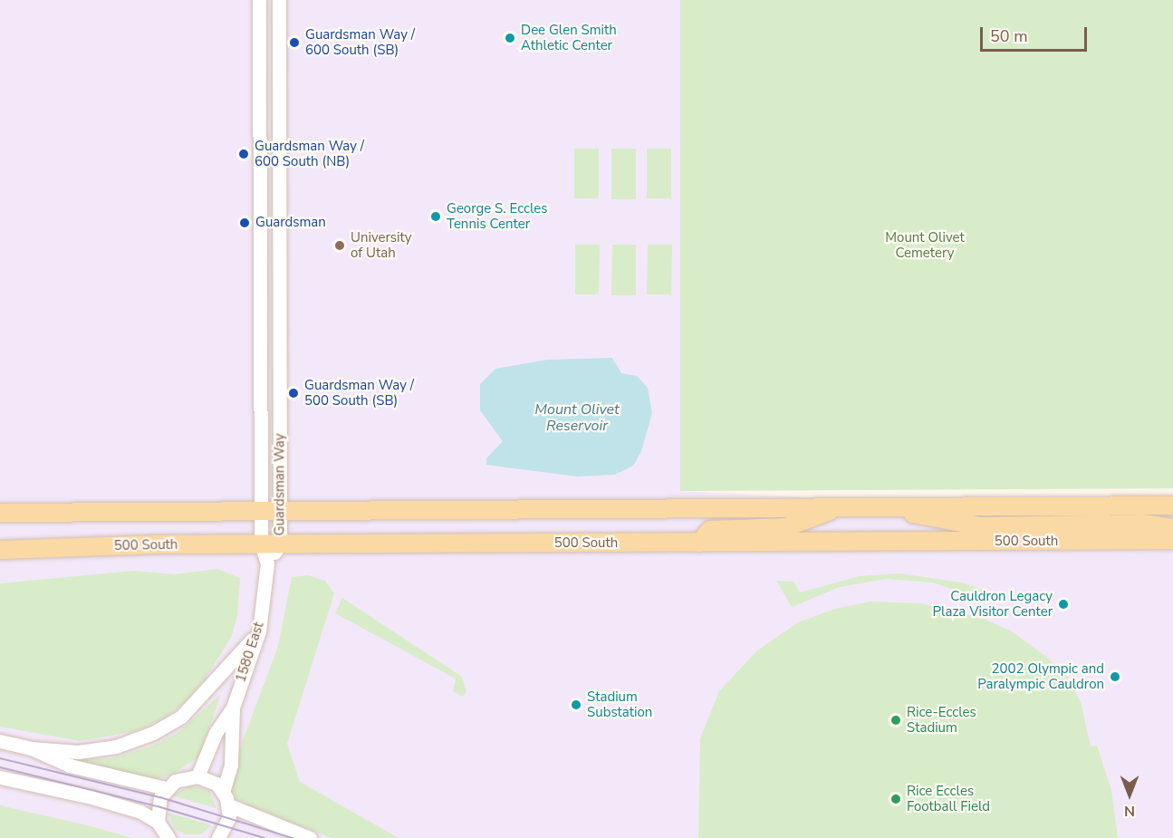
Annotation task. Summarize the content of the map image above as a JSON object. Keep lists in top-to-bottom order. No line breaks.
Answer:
{"streets":{"main road":["500 South"],"street":["Guardsman Way","1580 East"]},"crossings":[["Guardsman Way","500 South"],["Guardsman Way","1580 East"]],"water":["Mount Olivet Reservoir"],"parks":["Mount Olivet Cemetery"],"places":["Dee Glen Smith Athletic Center","Guardsman Way / 600 South (SB)","Guardsman Way / 600 South (NB)","George S. Eccles Tennis Center","Guardsman","University of Utah","Guardsman Way / 500 South (SB)","Cauldron Legacy Plaza Visitor Center","2002 Olympic and Paralympic Cauldron","Stadium Substation","Rice-Eccles Stadium","Rice Eccles Football Field"],"scale_bar":"50 m","north":"bottom"}
